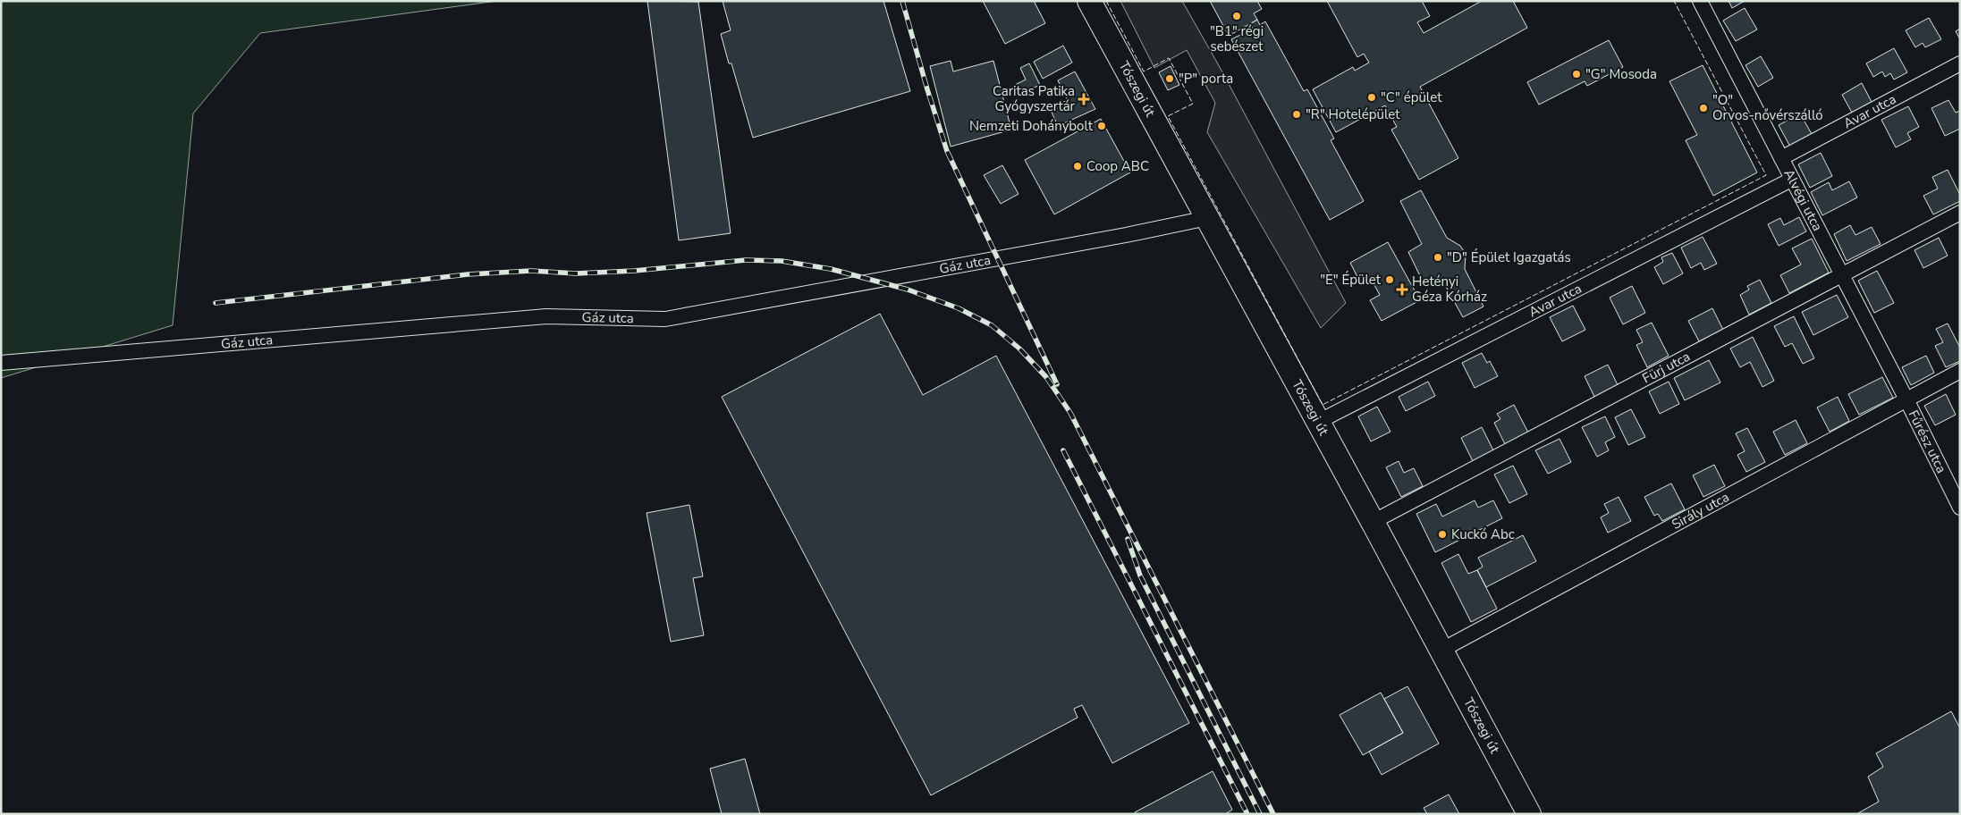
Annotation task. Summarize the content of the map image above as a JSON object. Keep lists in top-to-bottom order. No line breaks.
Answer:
{"streets":{"main road":["Tószegi út"],"street":["Avar utca","Alvégi utca","Gáz utca","Fürj utca","Fűrész utca","Sirály utca"]},"crossings":[["Tószegi út","Avar utca"],["Tószegi út","Gáz utca"],["Tószegi út","Fürj utca"],["Tószegi út","Sirály utca"],["Avar utca","Alvégi utca"],["Alvégi utca","Fürj utca"],["Alvégi utca","Fűrész utca"],["Alvégi utca","Sirály utca"],["Fűrész utca","Sirály utca"]],"places":{"other":["\"B1\" régi sebészet","\"G\" Mosoda","\"P\" porta","\"C\" épület","\"O\" Orvos-nővérszálló","\"R\" Hotelépület","Nemzeti Dohánybolt","Coop ABC","\"D\" Épület Igazgatás","\"E\" Épület","Kuckó Abc"],"health":["Caritas Patika Gyógyszertár","Hetényi Géza Kórház"]}}
